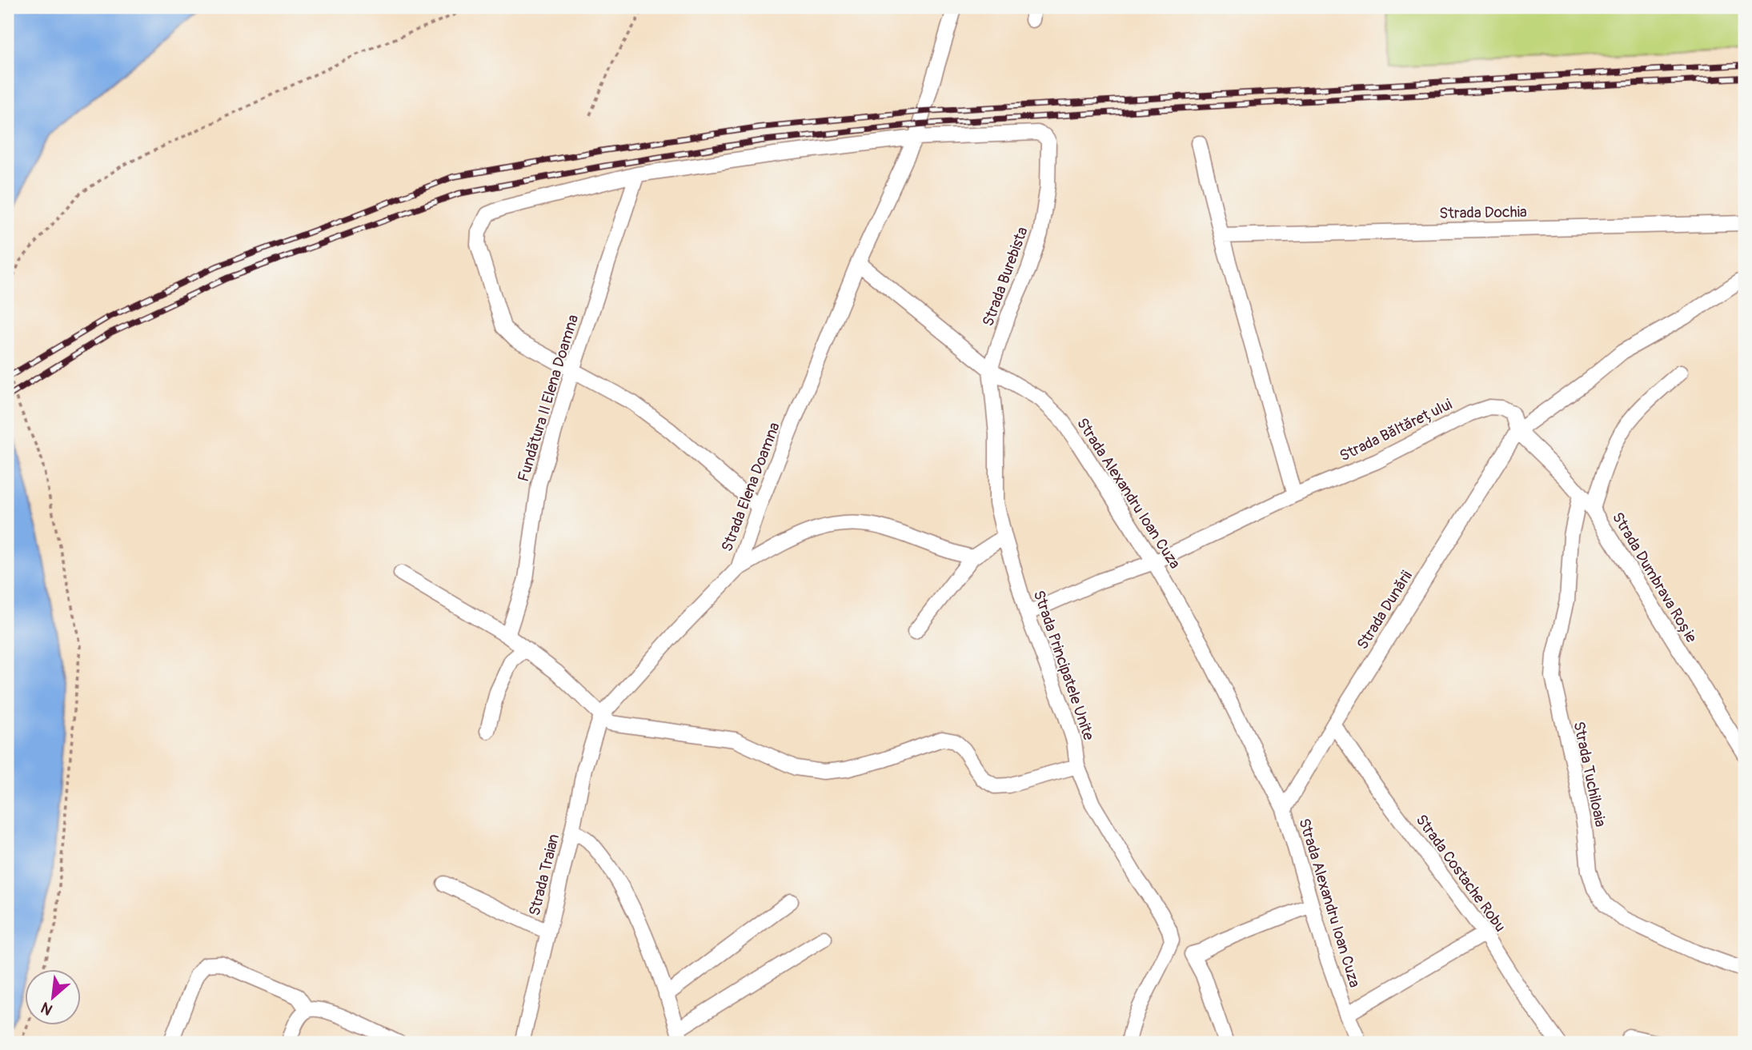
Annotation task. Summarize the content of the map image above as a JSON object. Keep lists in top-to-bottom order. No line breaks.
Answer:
{"streets":{"street":["Strada Dochia","Strada Burebista","Fundătura II Elena Doamna","Strada Băltărețului","Strada Elena Doamna","Strada Alexandru Ioan Cuza","Strada Dumbrava Roșie","Strada Dunării","Strada Principatele Unite","Strada Tuchiloaia","Strada Costache Robu","Strada Traian"]},"crossings":[["Strada Burebista","Strada Alexandru Ioan Cuza"],["Strada Burebista","Strada Principatele Unite"],["Strada Băltărețului","Strada Alexandru Ioan Cuza"],["Strada Băltărețului","Strada Dumbrava Roșie"],["Strada Băltărețului","Strada Dunării"],["Strada Băltărețului","Strada Principatele Unite"],["Strada Elena Doamna","Strada Alexandru Ioan Cuza"],["Strada Elena Doamna","Strada Traian"],["Strada Alexandru Ioan Cuza","Strada Dunării"],["Strada Alexandru Ioan Cuza","Strada Principatele Unite"],["Strada Dumbrava Roșie","Strada Dunării"],["Strada Dumbrava Roșie","Strada Tuchiloaia"],["Strada Dunării","Strada Costache Robu"]],"north":"bottom left"}
